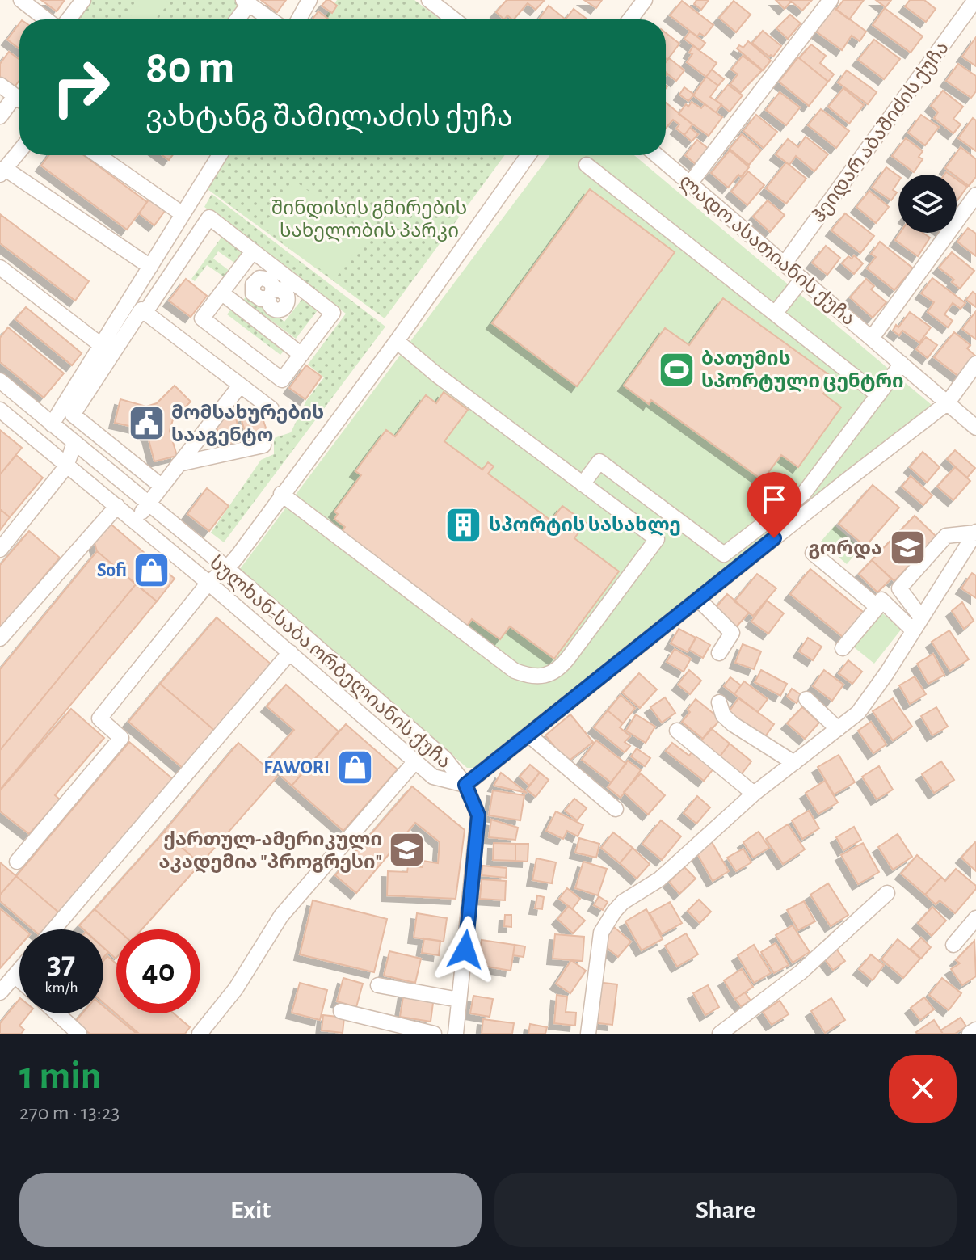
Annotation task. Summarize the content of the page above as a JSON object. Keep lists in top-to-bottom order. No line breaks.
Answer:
{"streets":{"street":["ჰეიდარ აბაშიძის ქუჩა","ლადო ასათიანის ქუჩა","სულხან-საბა ორბელიანის ქუჩა"]},"crossings":[["ჰეიდარ აბაშიძის ქუჩა","ლადო ასათიანის ქუჩა"]],"parks":["შინდისის გმირების სახელობის პარკი"],"places":{"sports":["ბათუმის სპორტული ცენტრი"],"public building":["მომსახურების სააგენტო"],"building":["სპორტის სასახლე"],"school or university":["გორდა","ქართულ-ამერიკული აკადემია \"პროგრესი\""],"shop":["Sofi","FAWORI"]},"page":{"turn":["80 m","ვახტანგ შამილაძის ქუჩა"],"speed":"37 km/h","limit":"40","heading":["1 min","270 m · 13:23"],"buttons":["Exit","Share"]}}
